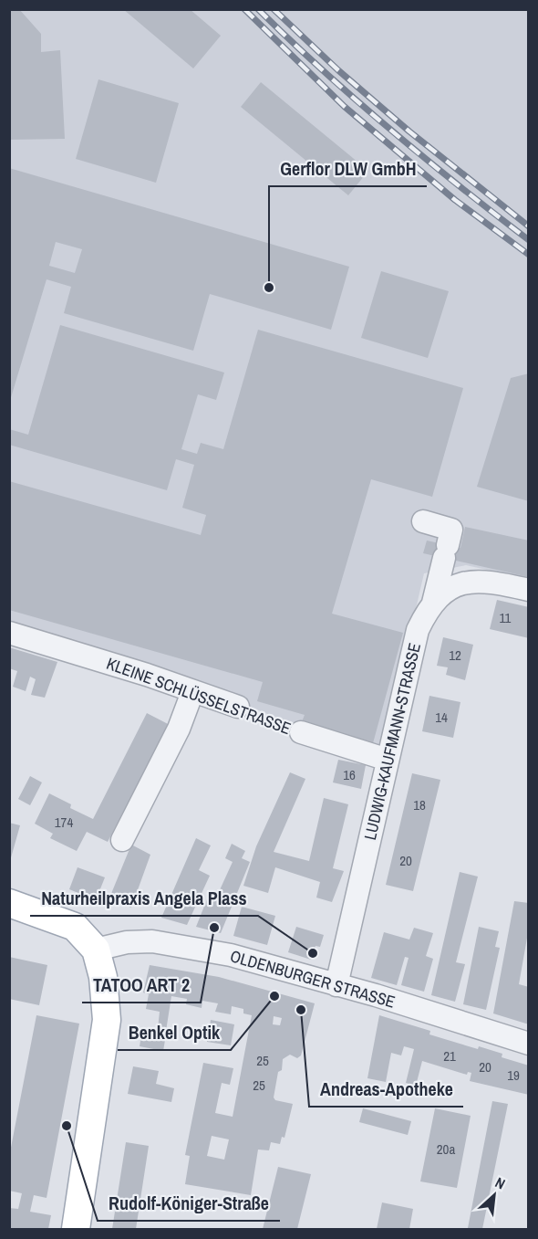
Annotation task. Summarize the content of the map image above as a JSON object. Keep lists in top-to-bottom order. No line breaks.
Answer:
{"streets":{"street":["KLEINE SCHLÜSSELSTRASSE","LUDWIG-KAUFMANN-STRASSE","OLDENBURGER STRASSE"]},"crossings":[["KLEINE SCHLÜSSELSTRASSE","LUDWIG-KAUFMANN-STRASSE"],["LUDWIG-KAUFMANN-STRASSE","OLDENBURGER STRASSE"]],"places":["Gerflor DLW GmbH","TATOO ART 2","Naturheilpraxis Angela Plass","Benkel Optik","Andreas-Apotheke","Rudolf-Königer-Straße"],"house_numbers":["11","12","14","16","18","174","20","21","25","20","19","25","20a"],"north":"top right"}
